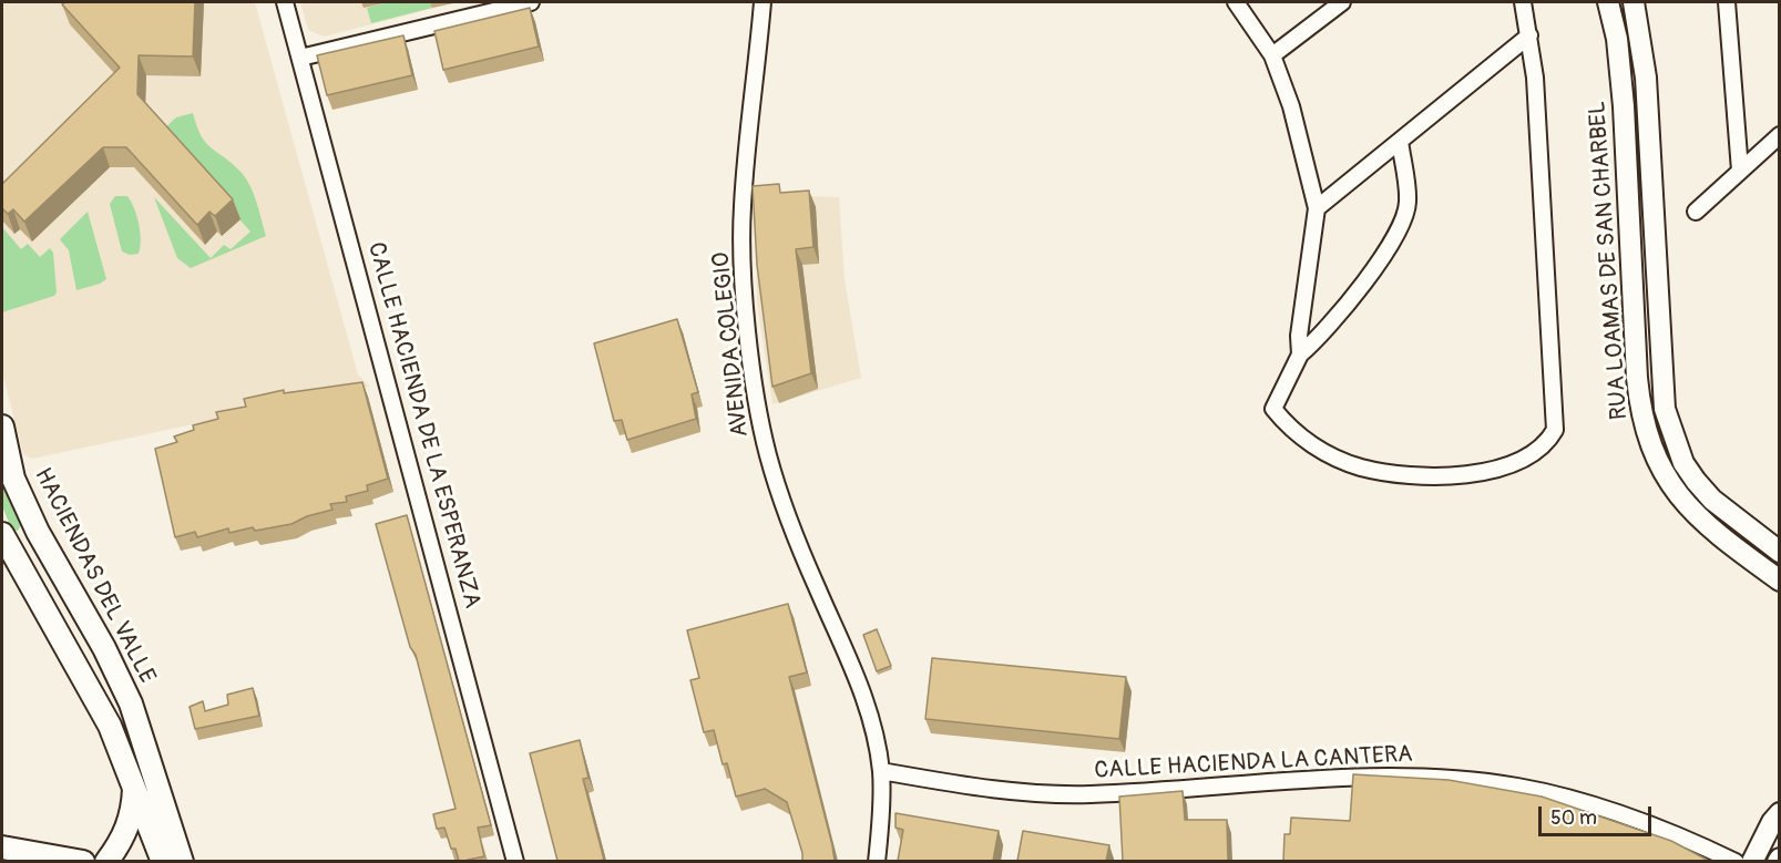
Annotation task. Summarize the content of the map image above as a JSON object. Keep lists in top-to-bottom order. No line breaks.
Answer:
{"streets":{"main road":["HACIENDAS DEL VALLE"],"street":["RUA LOAMAS DE SAN CHARBEL","AVENIDA COLEGIO","CALLE HACIENDA DE LA ESPERANZA","CALLE HACIENDA LA CANTERA"]},"crossings":[["AVENIDA COLEGIO","CALLE HACIENDA LA CANTERA"]],"scale_bar":"50 m"}
